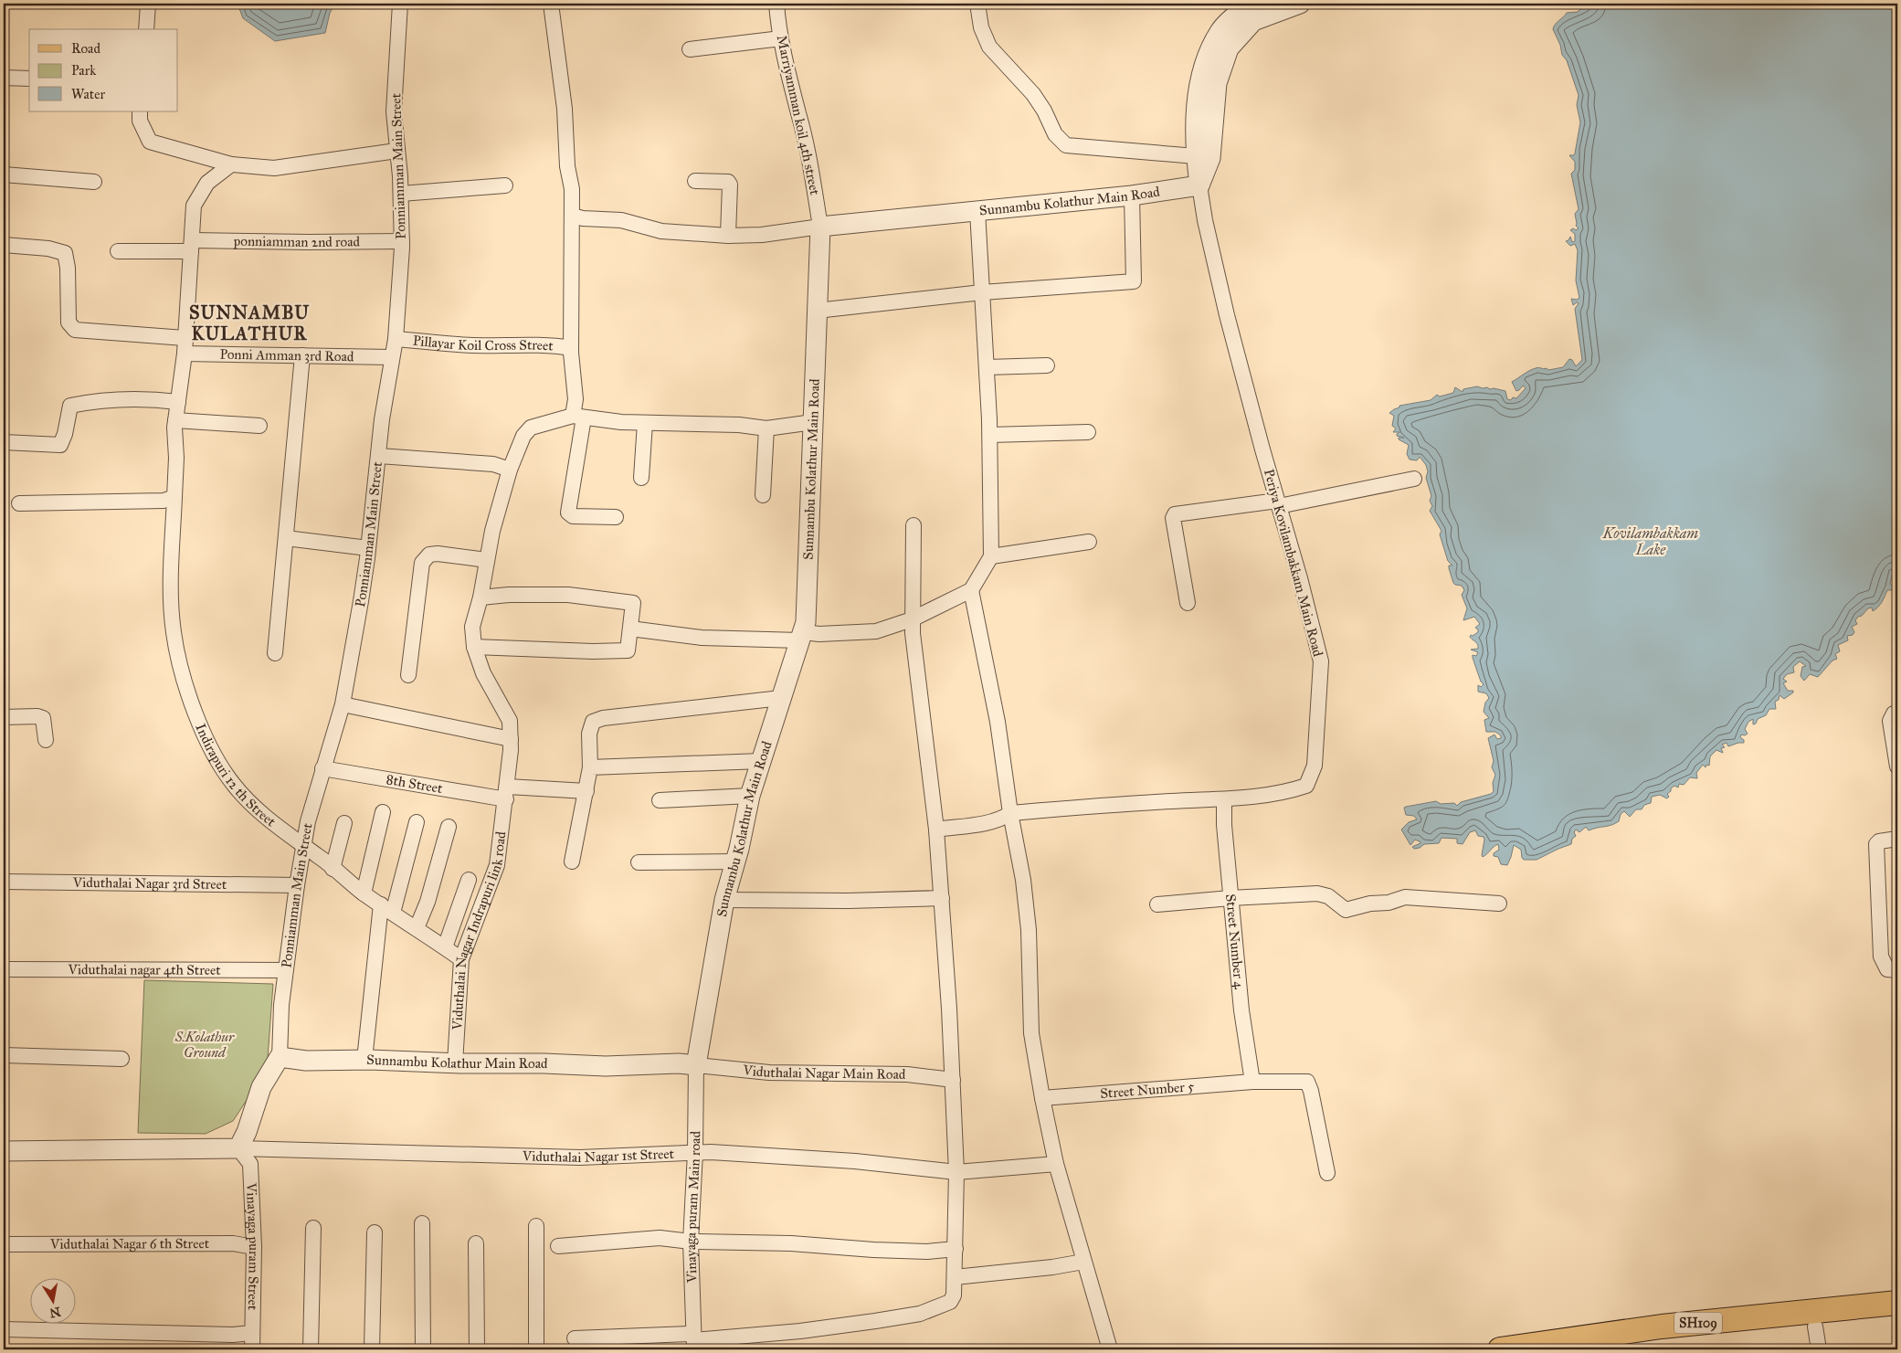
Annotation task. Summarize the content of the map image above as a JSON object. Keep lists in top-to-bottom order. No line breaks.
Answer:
{"streets":{"main road":["SH109"],"street":["Marriyamman koil 4th street","Ponniamman Main Street","Sunnambu Kolathur Main Road","ponniamman 2nd road","Pillayar Koil Cross Street","Ponni Amman 3rd Road","Periya Kovilambakkam Main Road","Indirapuri 12 th Street","8th Street","Viduthalai Nagar 3rd Street","Viduthalai Nagar Indrapuri link road","Street Number 4","Viduthalai nagar 4th Street","Viduthalai Nagar Main Road","Street Number 5","Viduthalai Nagar 1st Street","Vinayaga puram Main road","Viduthalai Nagar 6 th Street","Vinayaga puram Street"]},"crossings":[["Marriyamman koil 4th street","Sunnambu Kolathur Main Road"],["Ponniamman Main Street","Sunnambu Kolathur Main Road"],["Ponniamman Main Street","ponniamman 2nd road"],["Ponniamman Main Street","Pillayar Koil Cross Street"],["Ponniamman Main Street","Ponni Amman 3rd Road"],["Ponniamman Main Street","Indirapuri 12 th Street"],["Ponniamman Main Street","8th Street"],["Ponniamman Main Street","Viduthalai Nagar 3rd Street"],["Ponniamman Main Street","Viduthalai nagar 4th Street"],["Sunnambu Kolathur Main Road","Periya Kovilambakkam Main Road"],["Sunnambu Kolathur Main Road","Viduthalai Nagar Indrapuri link road"],["Sunnambu Kolathur Main Road","Viduthalai Nagar Main Road"],["Sunnambu Kolathur Main Road","Vinayaga puram Main road"],["ponniamman 2nd road","Indirapuri 12 th Street"],["Ponni Amman 3rd Road","Indirapuri 12 th Street"],["Periya Kovilambakkam Main Road","Street Number 4"],["Indirapuri 12 th Street","Viduthalai Nagar Indrapuri link road"],["8th Street","Viduthalai Nagar Indrapuri link road"],["Street Number 4","Street Number 5"],["Viduthalai Nagar Main Road","Vinayaga puram Main road"],["Viduthalai Nagar 1st Street","Vinayaga puram Main road"],["Viduthalai Nagar 1st Street","Vinayaga puram Street"],["Viduthalai Nagar 6 th Street","Vinayaga puram Street"]],"districts":["SUNNAMBU KULATHUR"],"water":["Kovilambakkam Lake"],"parks":["S.Kolathur Ground"],"legend":["Road","Park","Water"],"north":"bottom"}
